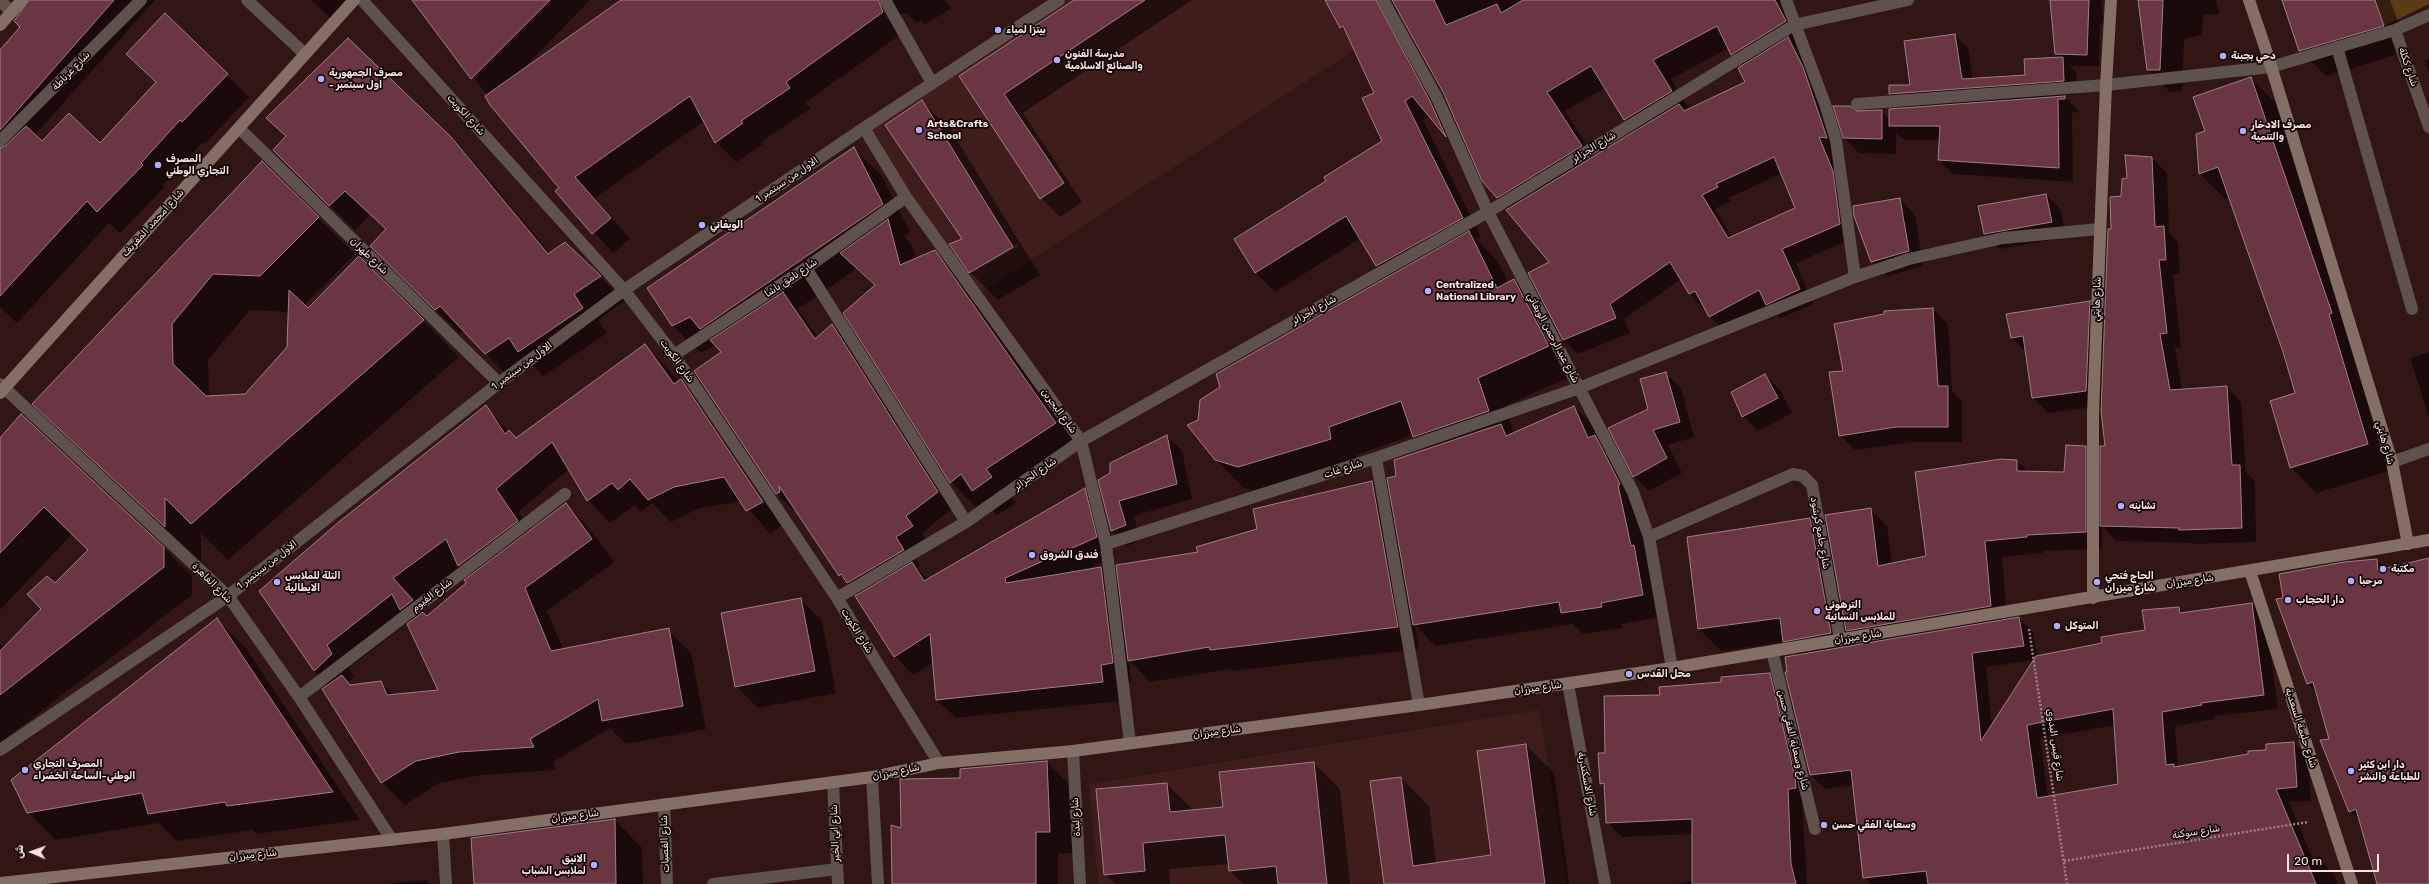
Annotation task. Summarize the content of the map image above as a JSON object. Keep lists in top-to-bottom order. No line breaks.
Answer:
{"streets":{"street":["شارع ككلة","شارع غرناطة","شارع الكويت","شارع الجزائر","الاول من سبتمبر 1","شارع امحمد المقريف","شارع طهران","شارع نامق باشا","شارع هايتي","شارع عبدالرحمن الويفاتي","شارع البحرين","شارع غات","شارع جامع كرشود","شارع ميزران","شارع القاهرة","شارع الفيوم","شارع حليمة السعدية","شارع وسعاية الفقي حسن","شارع الاسكندرية","شارع لبدة","شارع ابي الخير","شارع القصبات"],"path":["شارع قيس البدوي","شارع سوكنة"]},"crossings":[["شارع الكويت","شارع الجزائر"],["شارع الكويت","الاول من سبتمبر 1"],["شارع الكويت","شارع نامق باشا"],["شارع الكويت","شارع ميزران"],["شارع الجزائر","شارع عبدالرحمن الويفاتي"],["شارع الجزائر","شارع البحرين"],["الاول من سبتمبر 1","شارع طهران"],["الاول من سبتمبر 1","شارع البحرين"],["الاول من سبتمبر 1","شارع القاهرة"],["شارع امحمد المقريف","شارع طهران"],["شارع امحمد المقريف","شارع القاهرة"],["شارع نامق باشا","شارع البحرين"],["شارع هايتي","شارع غات"],["شارع هايتي","شارع ميزران"],["شارع عبدالرحمن الويفاتي","شارع غات"],["شارع عبدالرحمن الويفاتي","شارع جامع كرشود"],["شارع عبدالرحمن الويفاتي","شارع ميزران"],["شارع البحرين","شارع غات"],["شارع البحرين","شارع ميزران"],["شارع جامع كرشود","شارع ميزران"],["شارع ميزران","شارع القاهرة"],["شارع ميزران","شارع حليمة السعدية"],["شارع ميزران","شارع وسعاية الفقي حسن"],["شارع ميزران","شارع قيس البدوي"],["شارع ميزران","شارع الاسكندرية"],["شارع ميزران","شارع لبدة"],["شارع ميزران","شارع ابي الخير"],["شارع ميزران","شارع القصبات"],["شارع القاهرة","شارع الفيوم"],["شارع حليمة السعدية","شارع سوكنة"],["شارع قيس البدوي","شارع سوكنة"]],"places":["بيتزا لمياء","دحي بجبنة","مدرسة الفنون والصنائع الاسلامية","مصرف الجمهورية - اول سبتمبر","Arts&Crafts School","مصرف الادخار والتنمية","المصرف التجاري الوطني","الويفاتي","Centralized National Library","تشاينه","فندق الشروق","مكتبة","مرحبا","التلة للملابس الايطالية","الحاج فتحي شارع ميزران","دار الحجاب","الترهوني للملابس النسائية","المتوكل","محل القدس","المصرف التجاري الوطني-الساحة الخضراء","دار ابن كثير للطباعة والنشر","وسعاية الفقي حسن","الانيق لملابس الشباب"],"scale_bar":"20 m","north":"left"}
